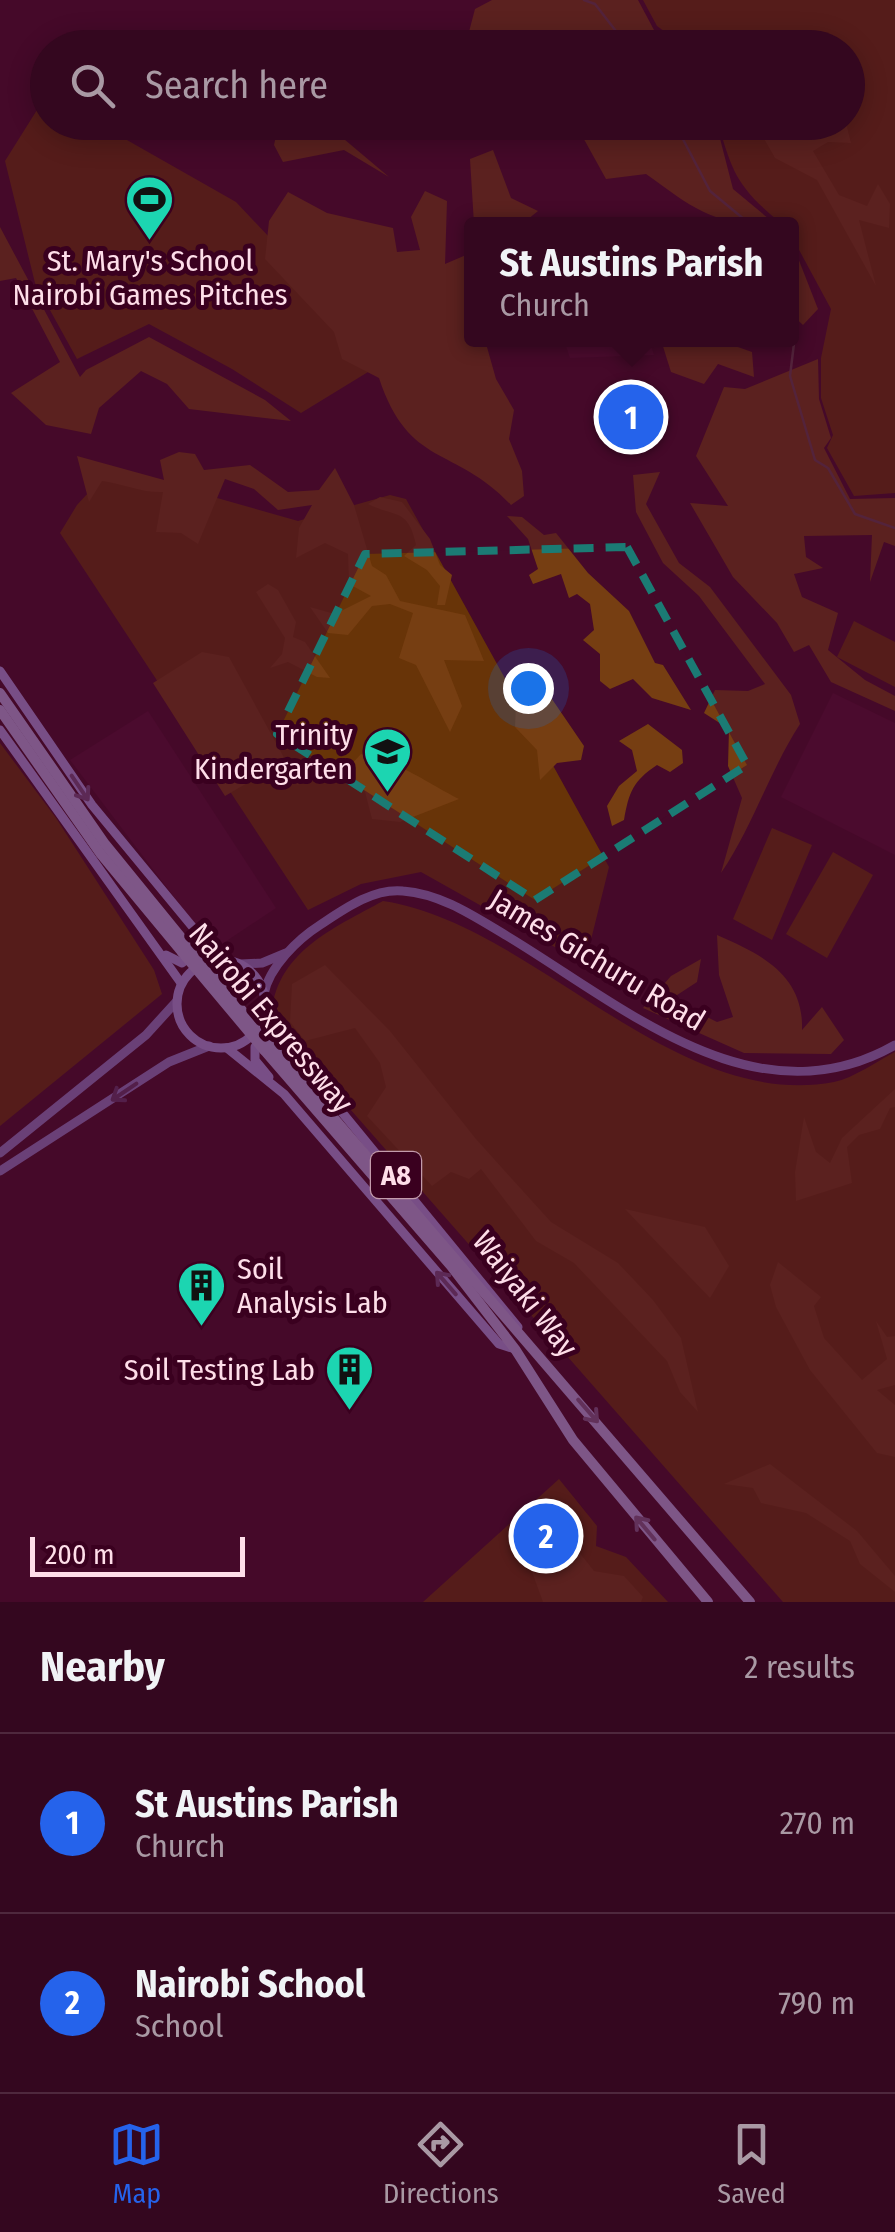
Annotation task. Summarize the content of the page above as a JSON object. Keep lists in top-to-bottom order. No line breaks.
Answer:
{"streets":{"highway":["Nairobi Expressway","A8","Waiyaki Way"],"main road":["James Gichuru Road"]},"crossings":[["Nairobi Expressway","Waiyaki Way"]],"places":{"sports":["St. Mary's School Nairobi Games Pitches"],"school or university":["Trinity Kindergarten"],"building":["Soil Analysis Lab","Soil Testing Lab"]},"scale_bar":"200 m","page":{"search":"Search here","popup":["St Austins Parish","Church"],"pins":["1","2"],"scale":"200 m","heading":["Nearby","2 results"],"list":[{"mark":"1","name":"St Austins Parish","note":"Church","value":"270 m"},{"mark":"2","name":"Nairobi School","note":"School","value":"790 m"}],"nav":["Map","Directions","Saved"]}}
